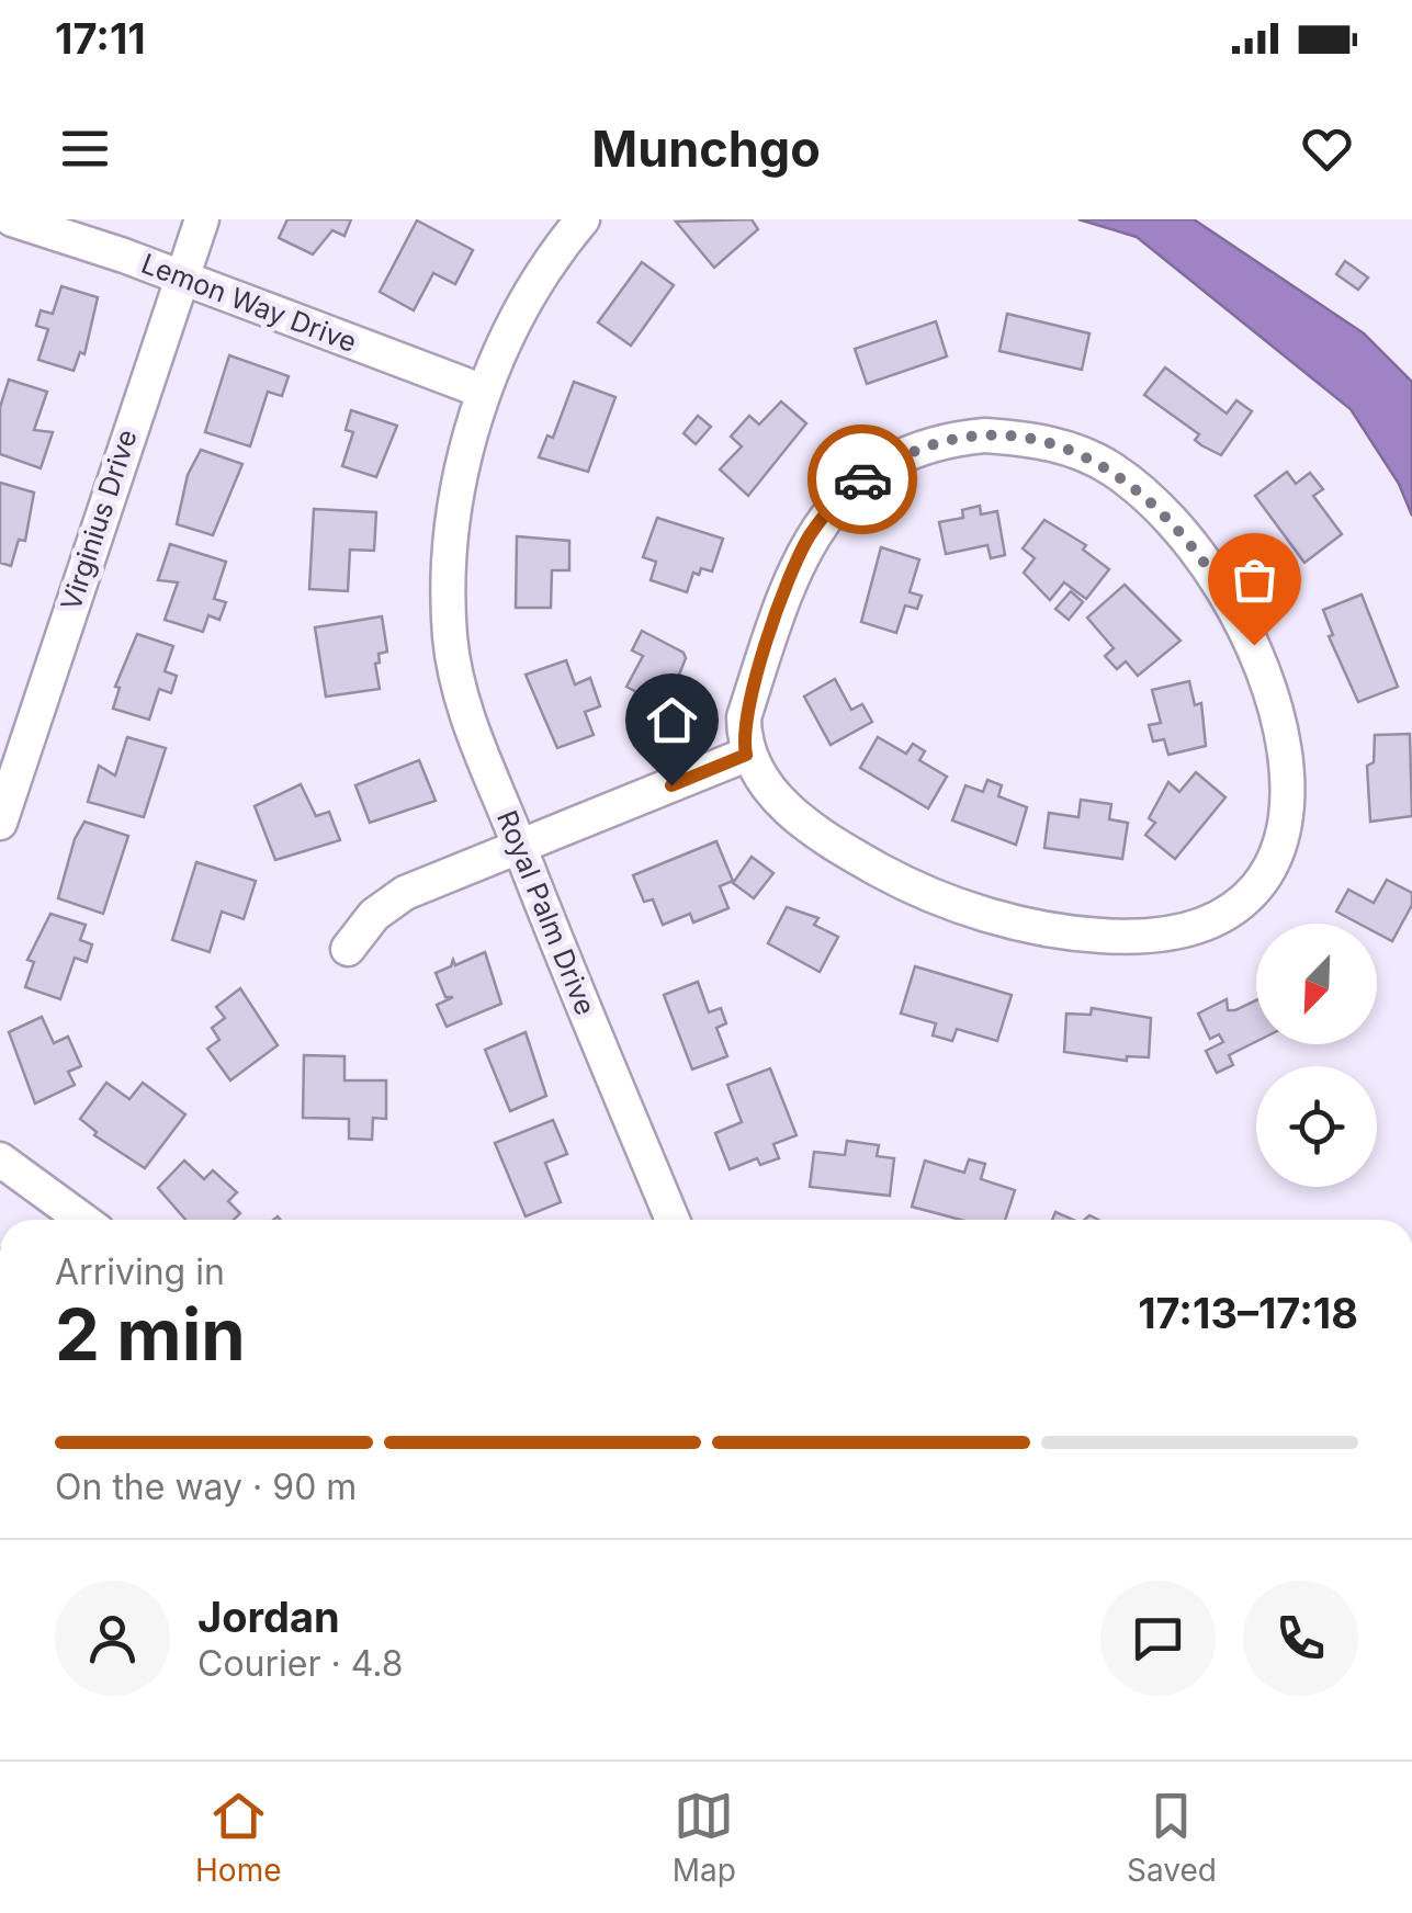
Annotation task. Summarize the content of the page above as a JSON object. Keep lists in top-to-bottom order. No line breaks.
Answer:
{"streets":{"street":["Lemon Way Drive","Virginius Drive","Royal Palm Drive"]},"crossings":[["Lemon Way Drive","Virginius Drive"],["Lemon Way Drive","Royal Palm Drive"]],"north":"bottom left","page":{"status":"17:11","header":"Munchgo","heading":["2 min","Arriving in","17:13–17:18"],"panel":["Jordan","Courier · 4.8"],"bar":"On the way · 90 m","tabs":["Home","Map","Saved"]}}
